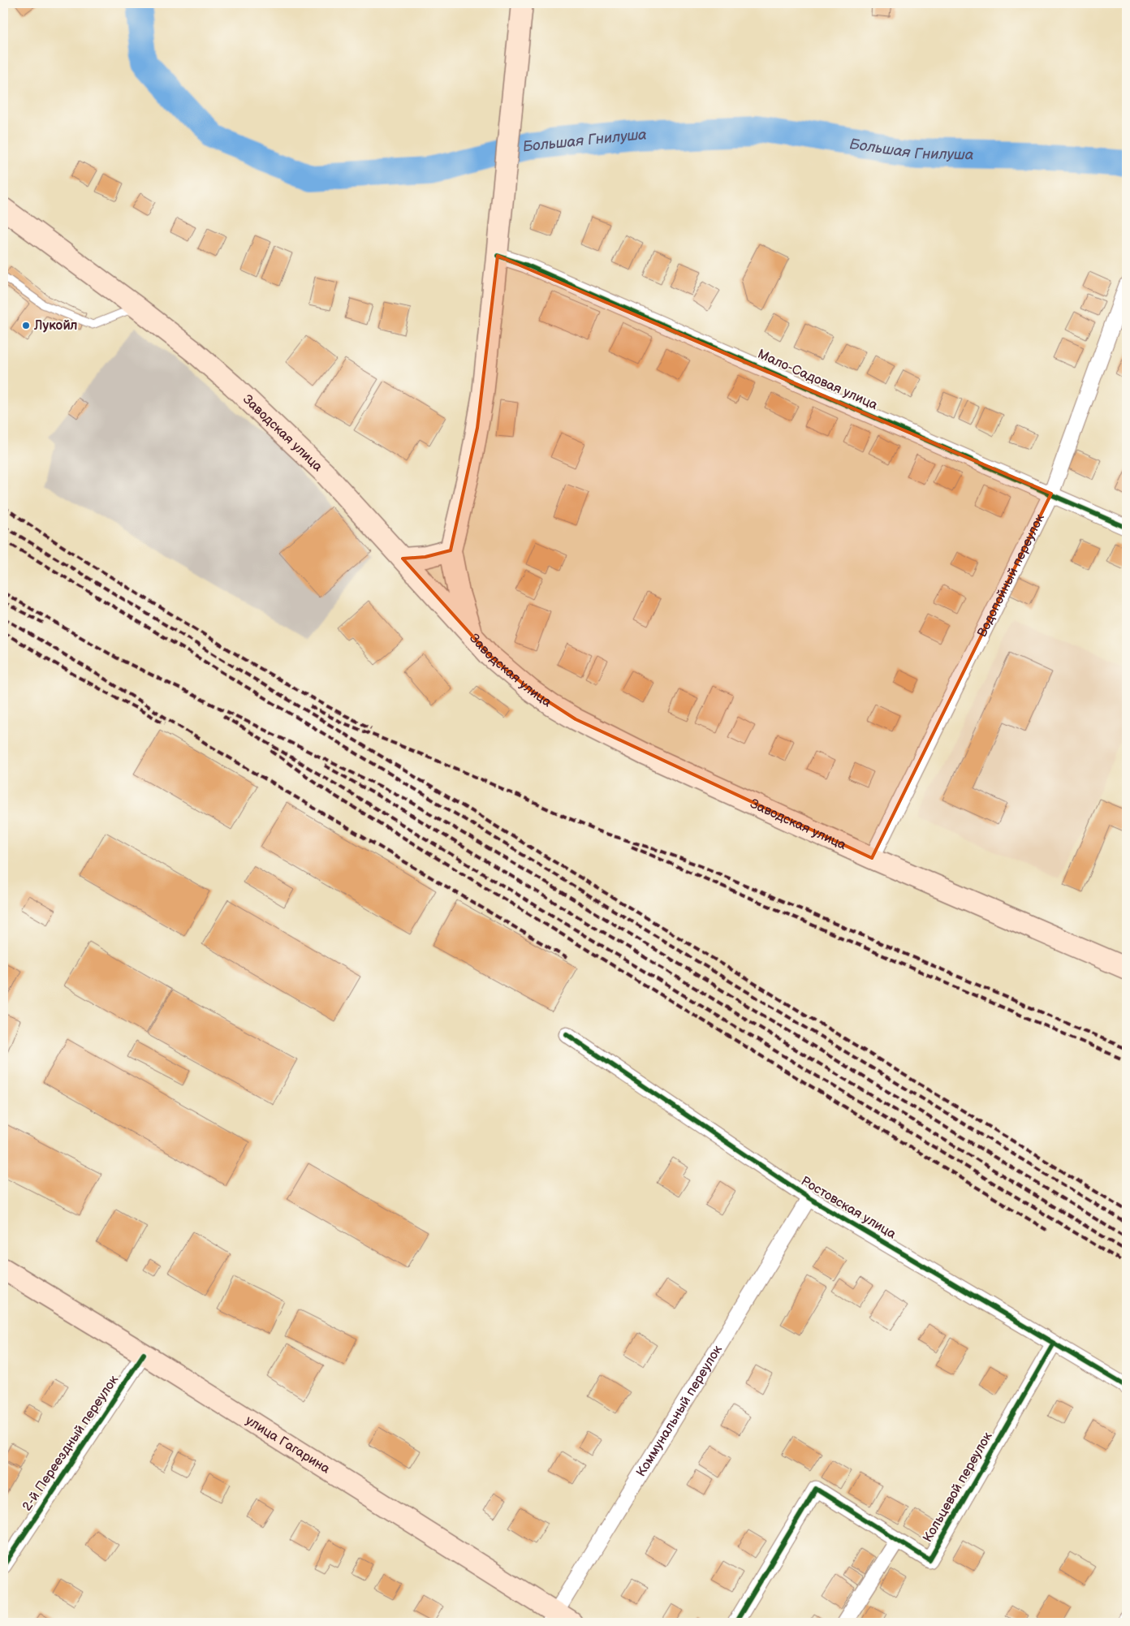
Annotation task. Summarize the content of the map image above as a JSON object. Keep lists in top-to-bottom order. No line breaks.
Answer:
{"streets":{"main road":["Заводская улица","улица Гагарина"],"street":["Мало-Садовая улица","Водопойный переулок","Ростовская улица","Коммунальный переулок","2-й Переездный переулок","Кольцевой переулок"]},"crossings":[["Мало-Садовая улица","Водопойный переулок"],["Заводская улица","Водопойный переулок"],["Ростовская улица","Коммунальный переулок"],["Ростовская улица","Кольцевой переулок"],["Коммунальный переулок","улица Гагарина"],["2-й Переездный переулок","улица Гагарина"]],"water":["Большая Гнилуша"],"places":["Лукойл"]}
